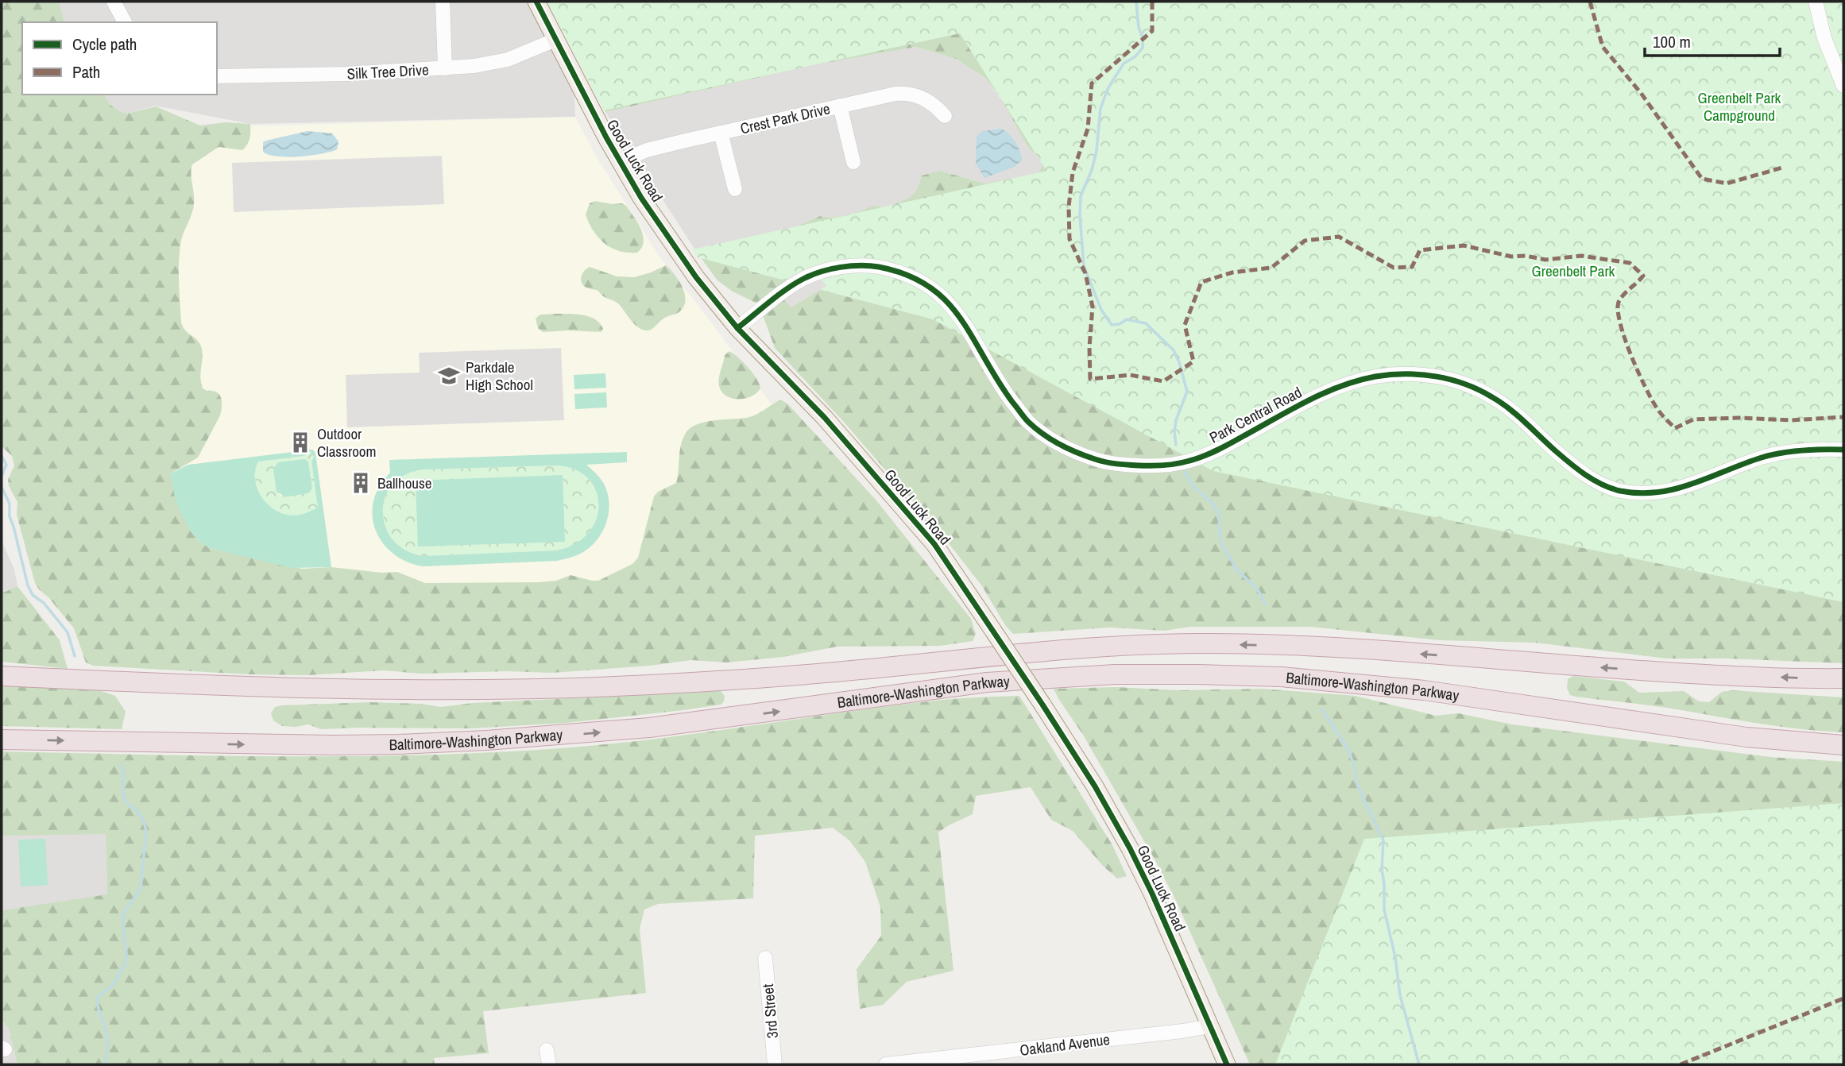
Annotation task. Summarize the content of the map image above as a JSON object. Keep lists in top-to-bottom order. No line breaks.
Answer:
{"streets":{"highway":["Baltimore-Washington Parkway"],"main road":["Good Luck Road"],"street":["Silk Tree Drive","Crest Park Drive","Park Central Road","3rd Street","Oakland Avenue"]},"crossings":[["Silk Tree Drive","Good Luck Road"],["Crest Park Drive","Good Luck Road"],["Good Luck Road","Park Central Road"],["Good Luck Road","Oakland Avenue"]],"parks":["Greenbelt Park Campground","Greenbelt Park"],"places":{"school or university":["Parkdale High School"],"building":["Outdoor Classroom","Ballhouse"]},"legend":["Cycle path","Path"],"scale_bar":"100 m"}
